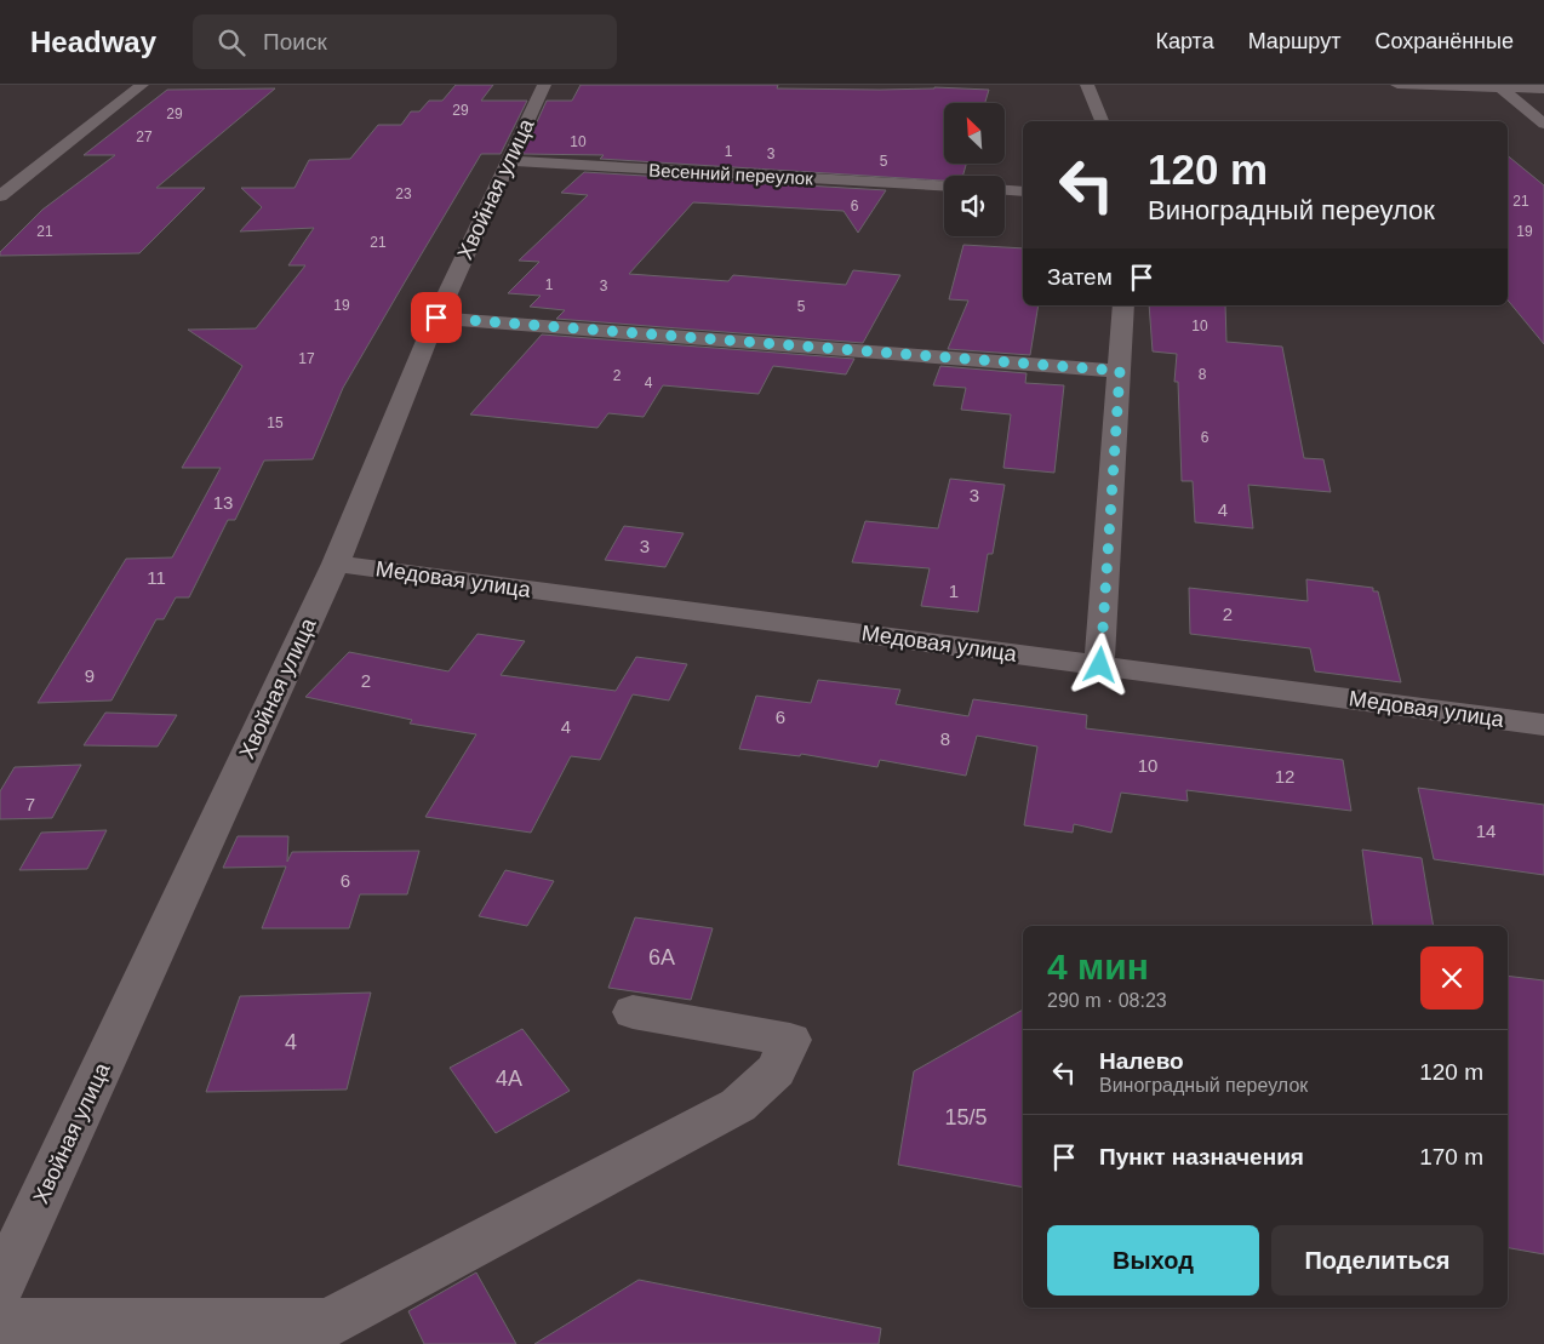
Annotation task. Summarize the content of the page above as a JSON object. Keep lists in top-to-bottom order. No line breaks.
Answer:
{"streets":{"street":["Весенний переулок","Хвойная улица","Медовая улица"]},"crossings":[["Весенний переулок","Хвойная улица"],["Хвойная улица","Медовая улица"]],"house_numbers":["29","29","27","10","1","3","5","23","21","6","21","19","21","1","3","19","5","10","17","8","2","4","15","6","3","13","4","3","11","1","2","9","2","6","4","8","10","12","7","14","6","6А","4","4А","15/5"],"north":"top left","page":{"header":"Headway","search":"Поиск","nav":["Карта","Маршрут","Сохранённые"],"turn":["120 m","Виноградный переулок"],"then":"Затем","heading":["4 мин","290 m · 08:23"],"list":[{"name":"Налево","note":"Виноградный переулок","value":"120 m"},{"name":"Пункт назначения","value":"170 m"}],"buttons":["Выход","Поделиться"]}}
